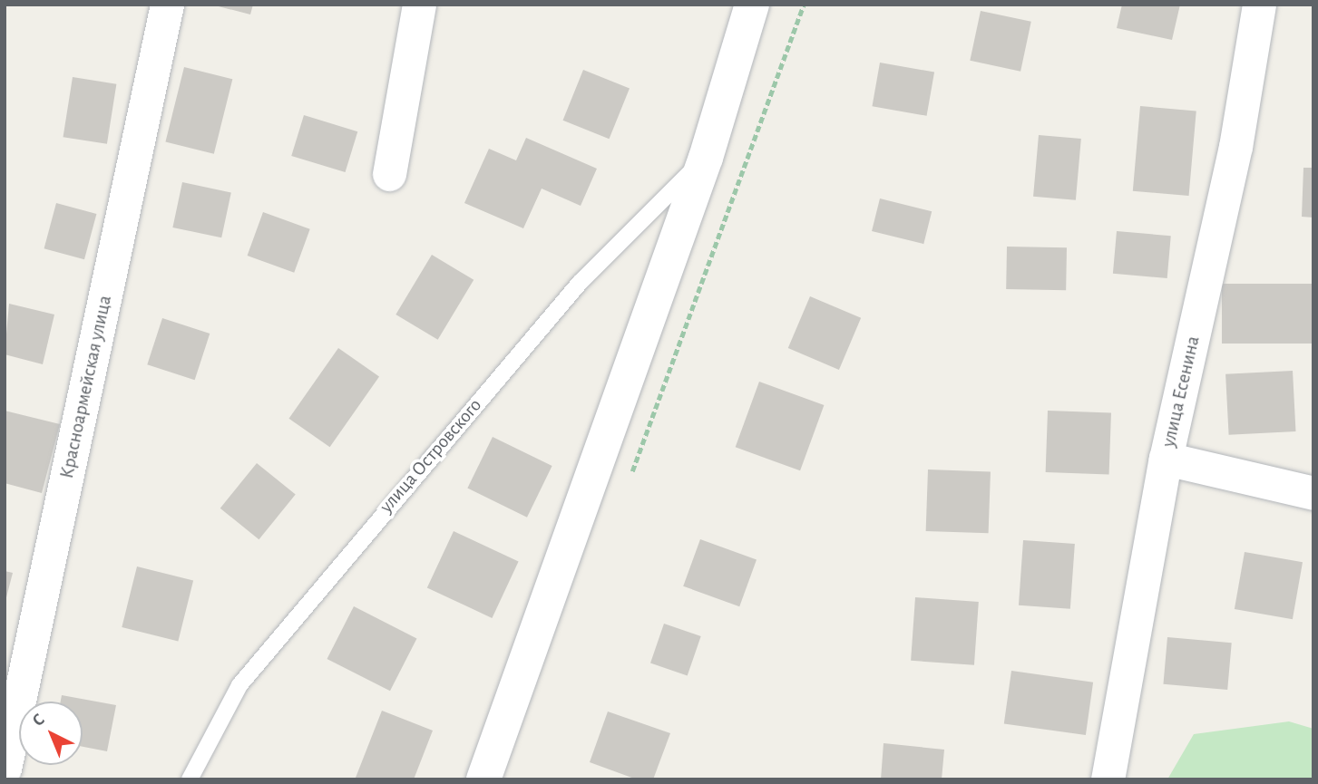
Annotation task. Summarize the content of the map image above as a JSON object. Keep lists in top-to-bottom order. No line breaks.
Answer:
{"streets":{"street":["Красноармейская улица","улица Есенина","улица Островского"]},"north":"top left"}
